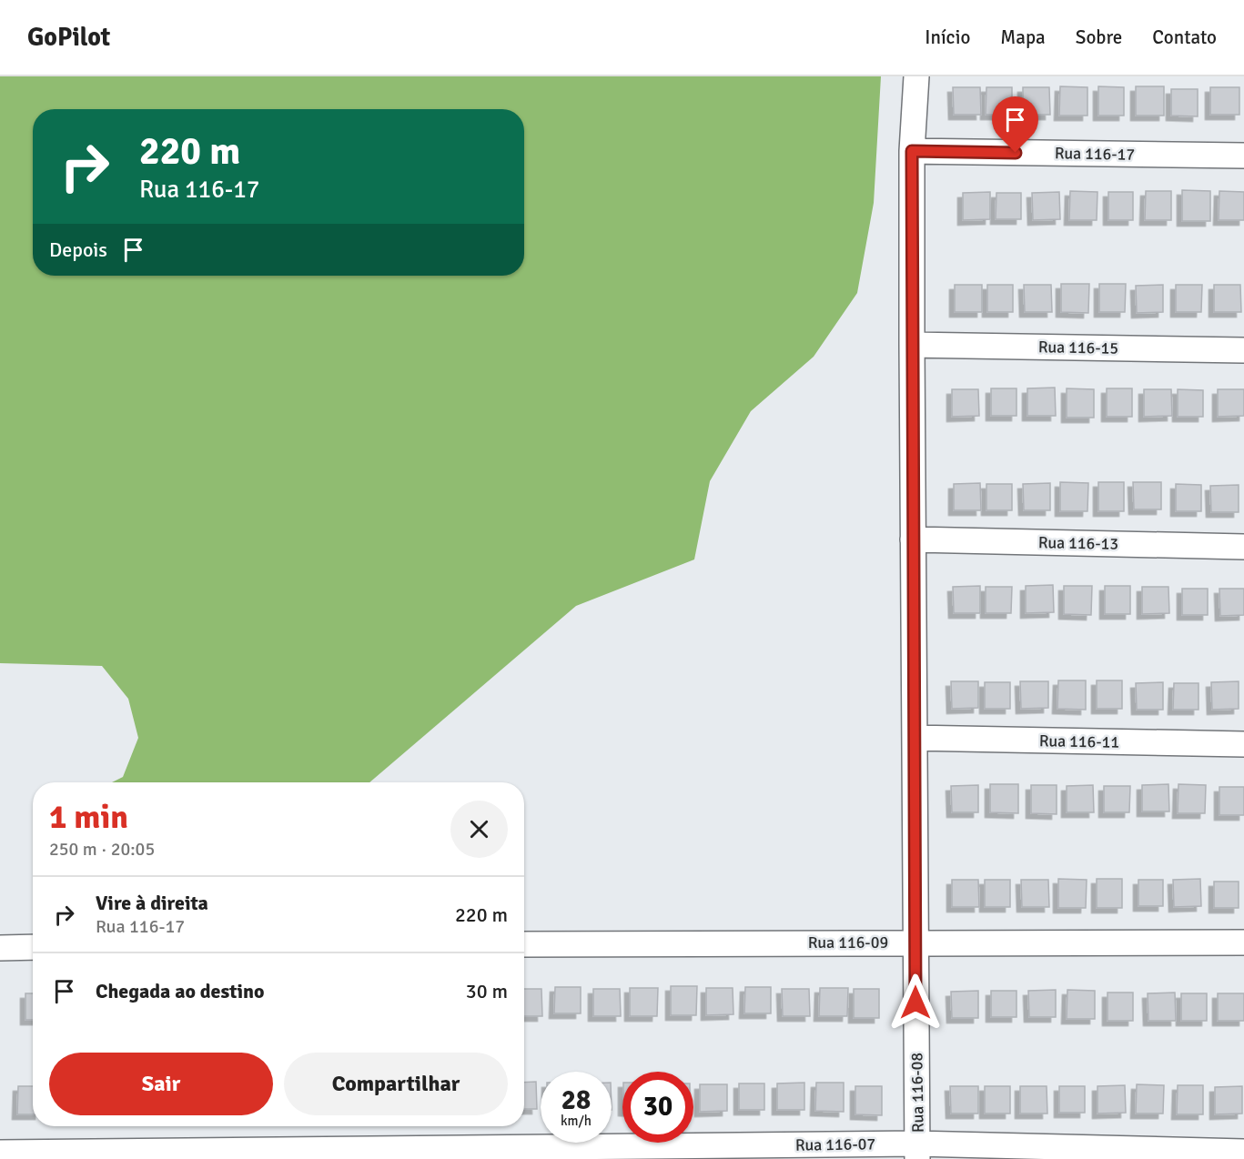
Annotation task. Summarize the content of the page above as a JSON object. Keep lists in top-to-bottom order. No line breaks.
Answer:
{"streets":{"street":["Rua 116-17","Rua 116-15","Rua 116-13","Rua 116-11","Rua 116-09","Rua 116-08","Rua 116-07"]},"crossings":[["Rua 116-17","Rua 116-08"],["Rua 116-15","Rua 116-08"],["Rua 116-13","Rua 116-08"],["Rua 116-11","Rua 116-08"],["Rua 116-09","Rua 116-08"],["Rua 116-08","Rua 116-07"]],"page":{"header":"GoPilot","nav":["Início","Mapa","Sobre","Contato"],"turn":["220 m","Rua 116-17"],"then":"Depois","heading":["1 min","250 m · 20:05"],"list":[{"name":"Vire à direita","note":"Rua 116-17","value":"220 m"},{"name":"Chegada ao destino","value":"30 m"}],"buttons":["Sair","Compartilhar"],"speed":"28 km/h","limit":"30"}}
